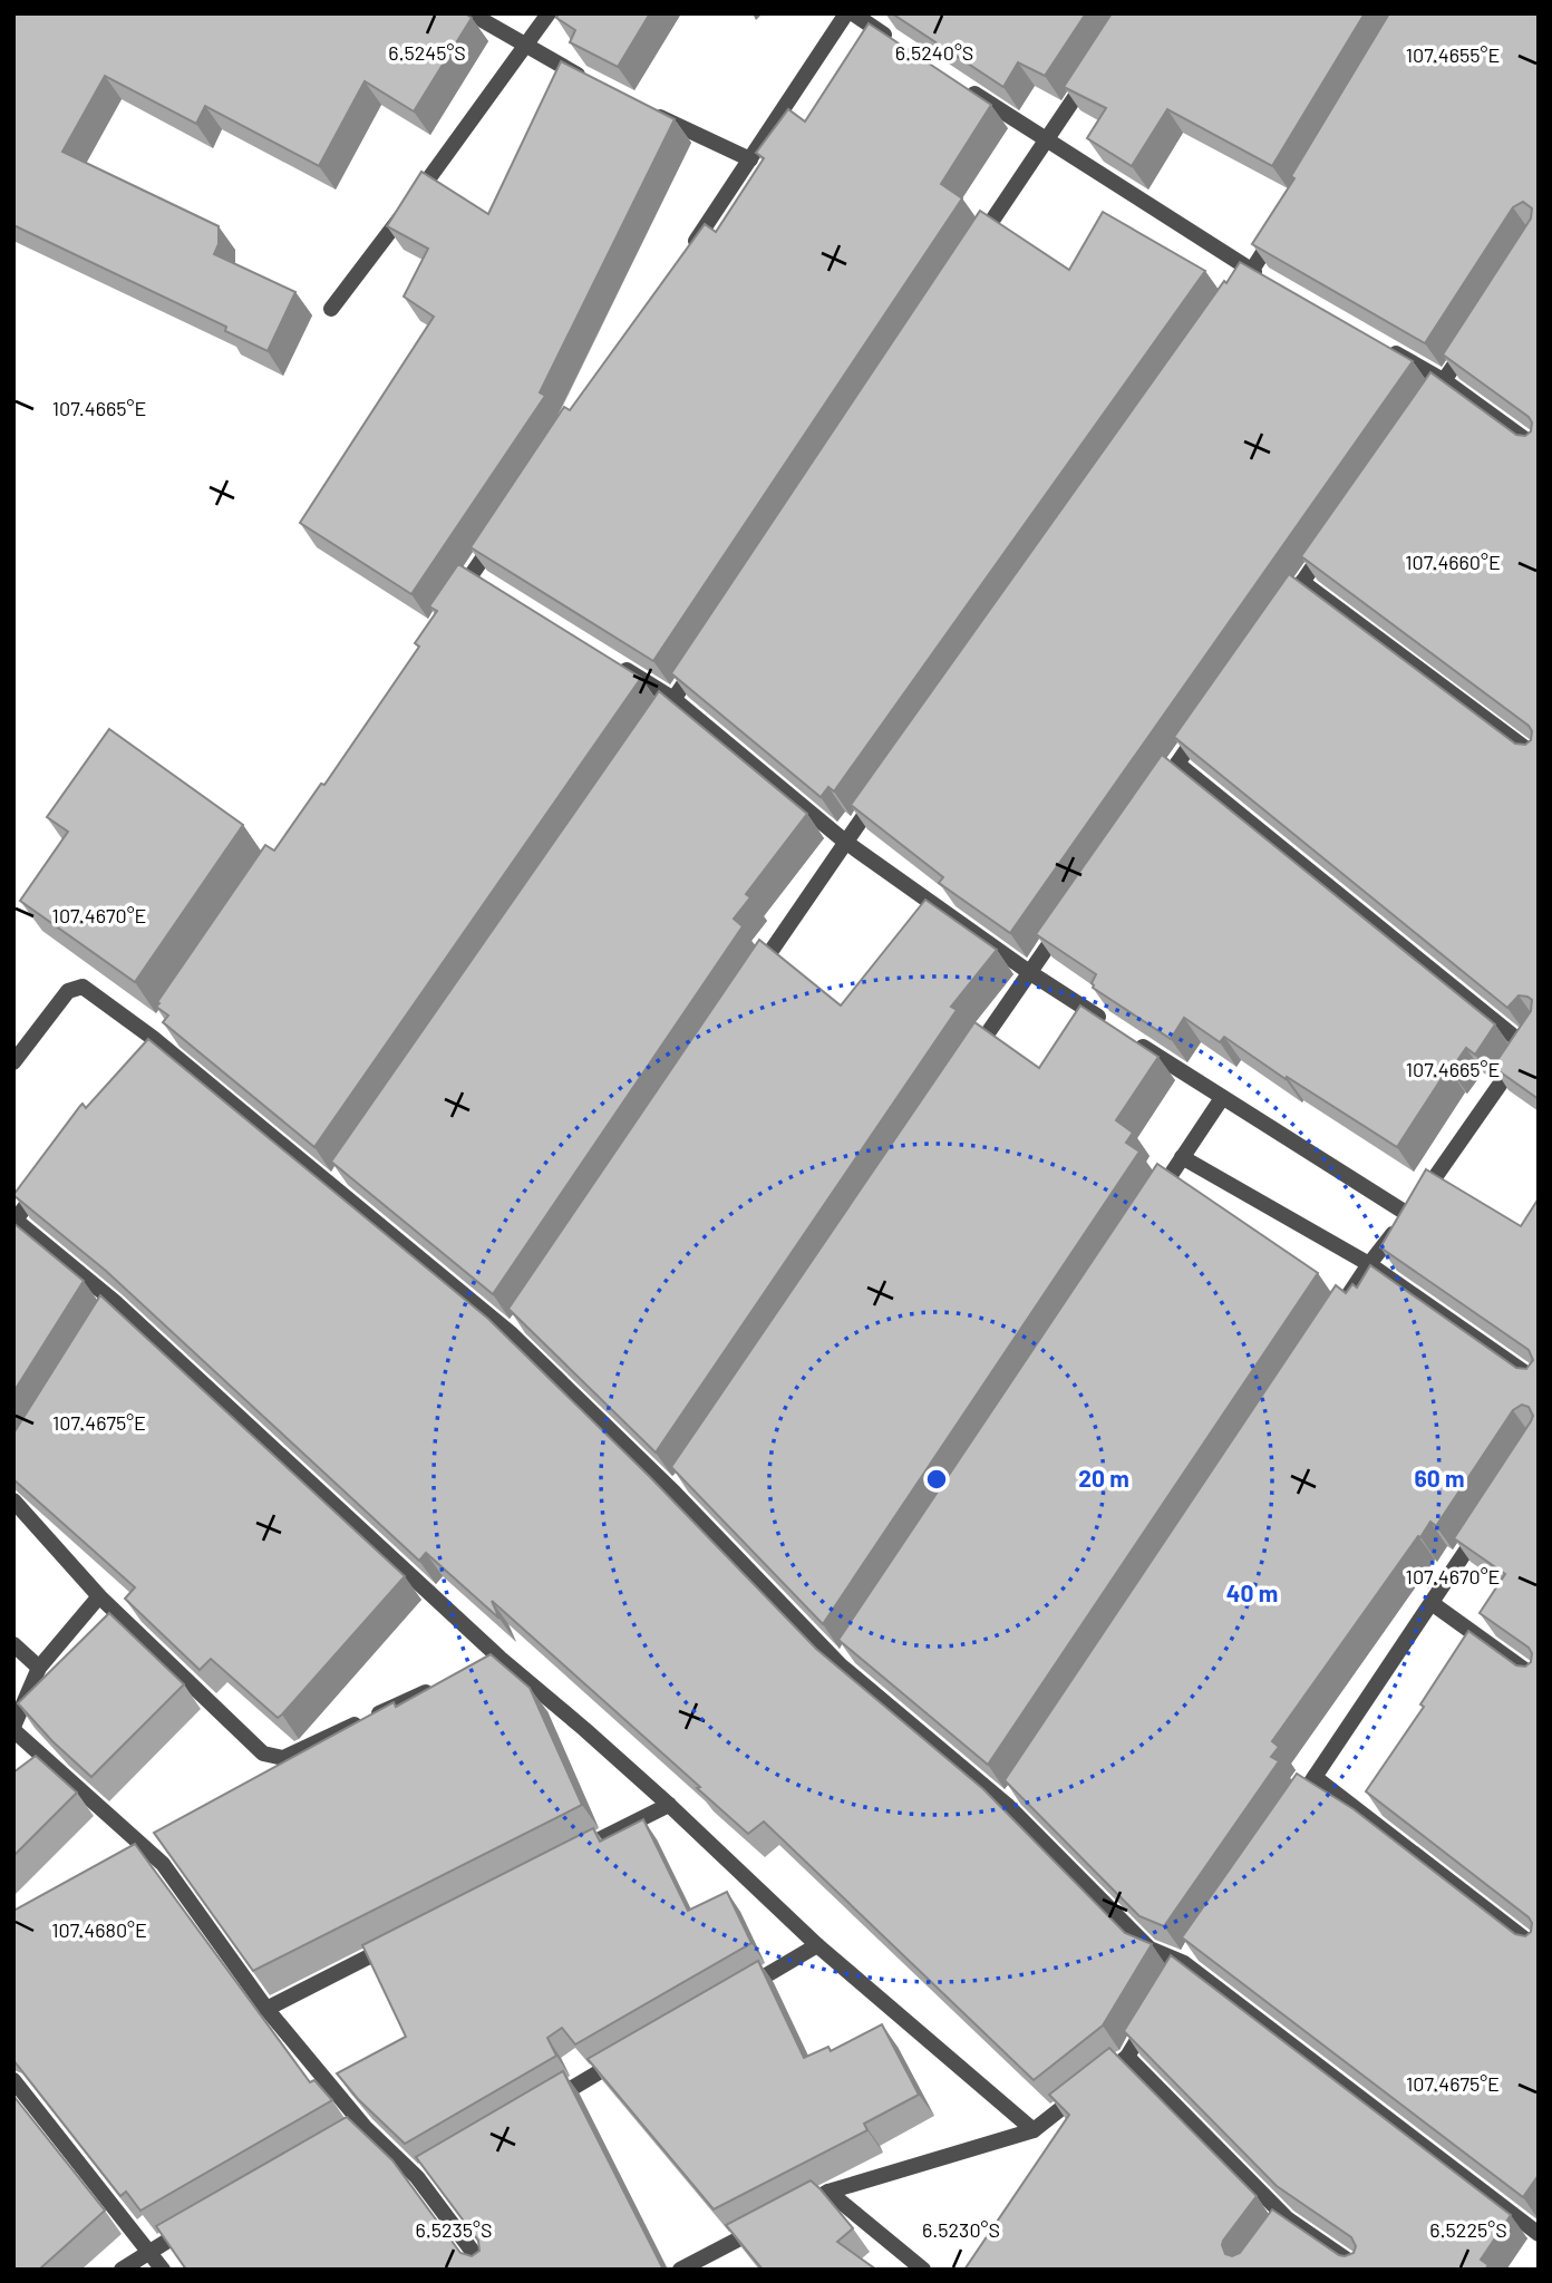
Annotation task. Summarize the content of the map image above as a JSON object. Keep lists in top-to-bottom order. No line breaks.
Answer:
{"coordinates":["6.5245°S","6.5240°S","107.4655°E","107.4665°E","107.4660°E","107.4670°E","107.4675°E","107.4680°E","6.5235°S","6.5230°S","6.5225°S"],"rings":["20 m","60 m","40 m"]}
